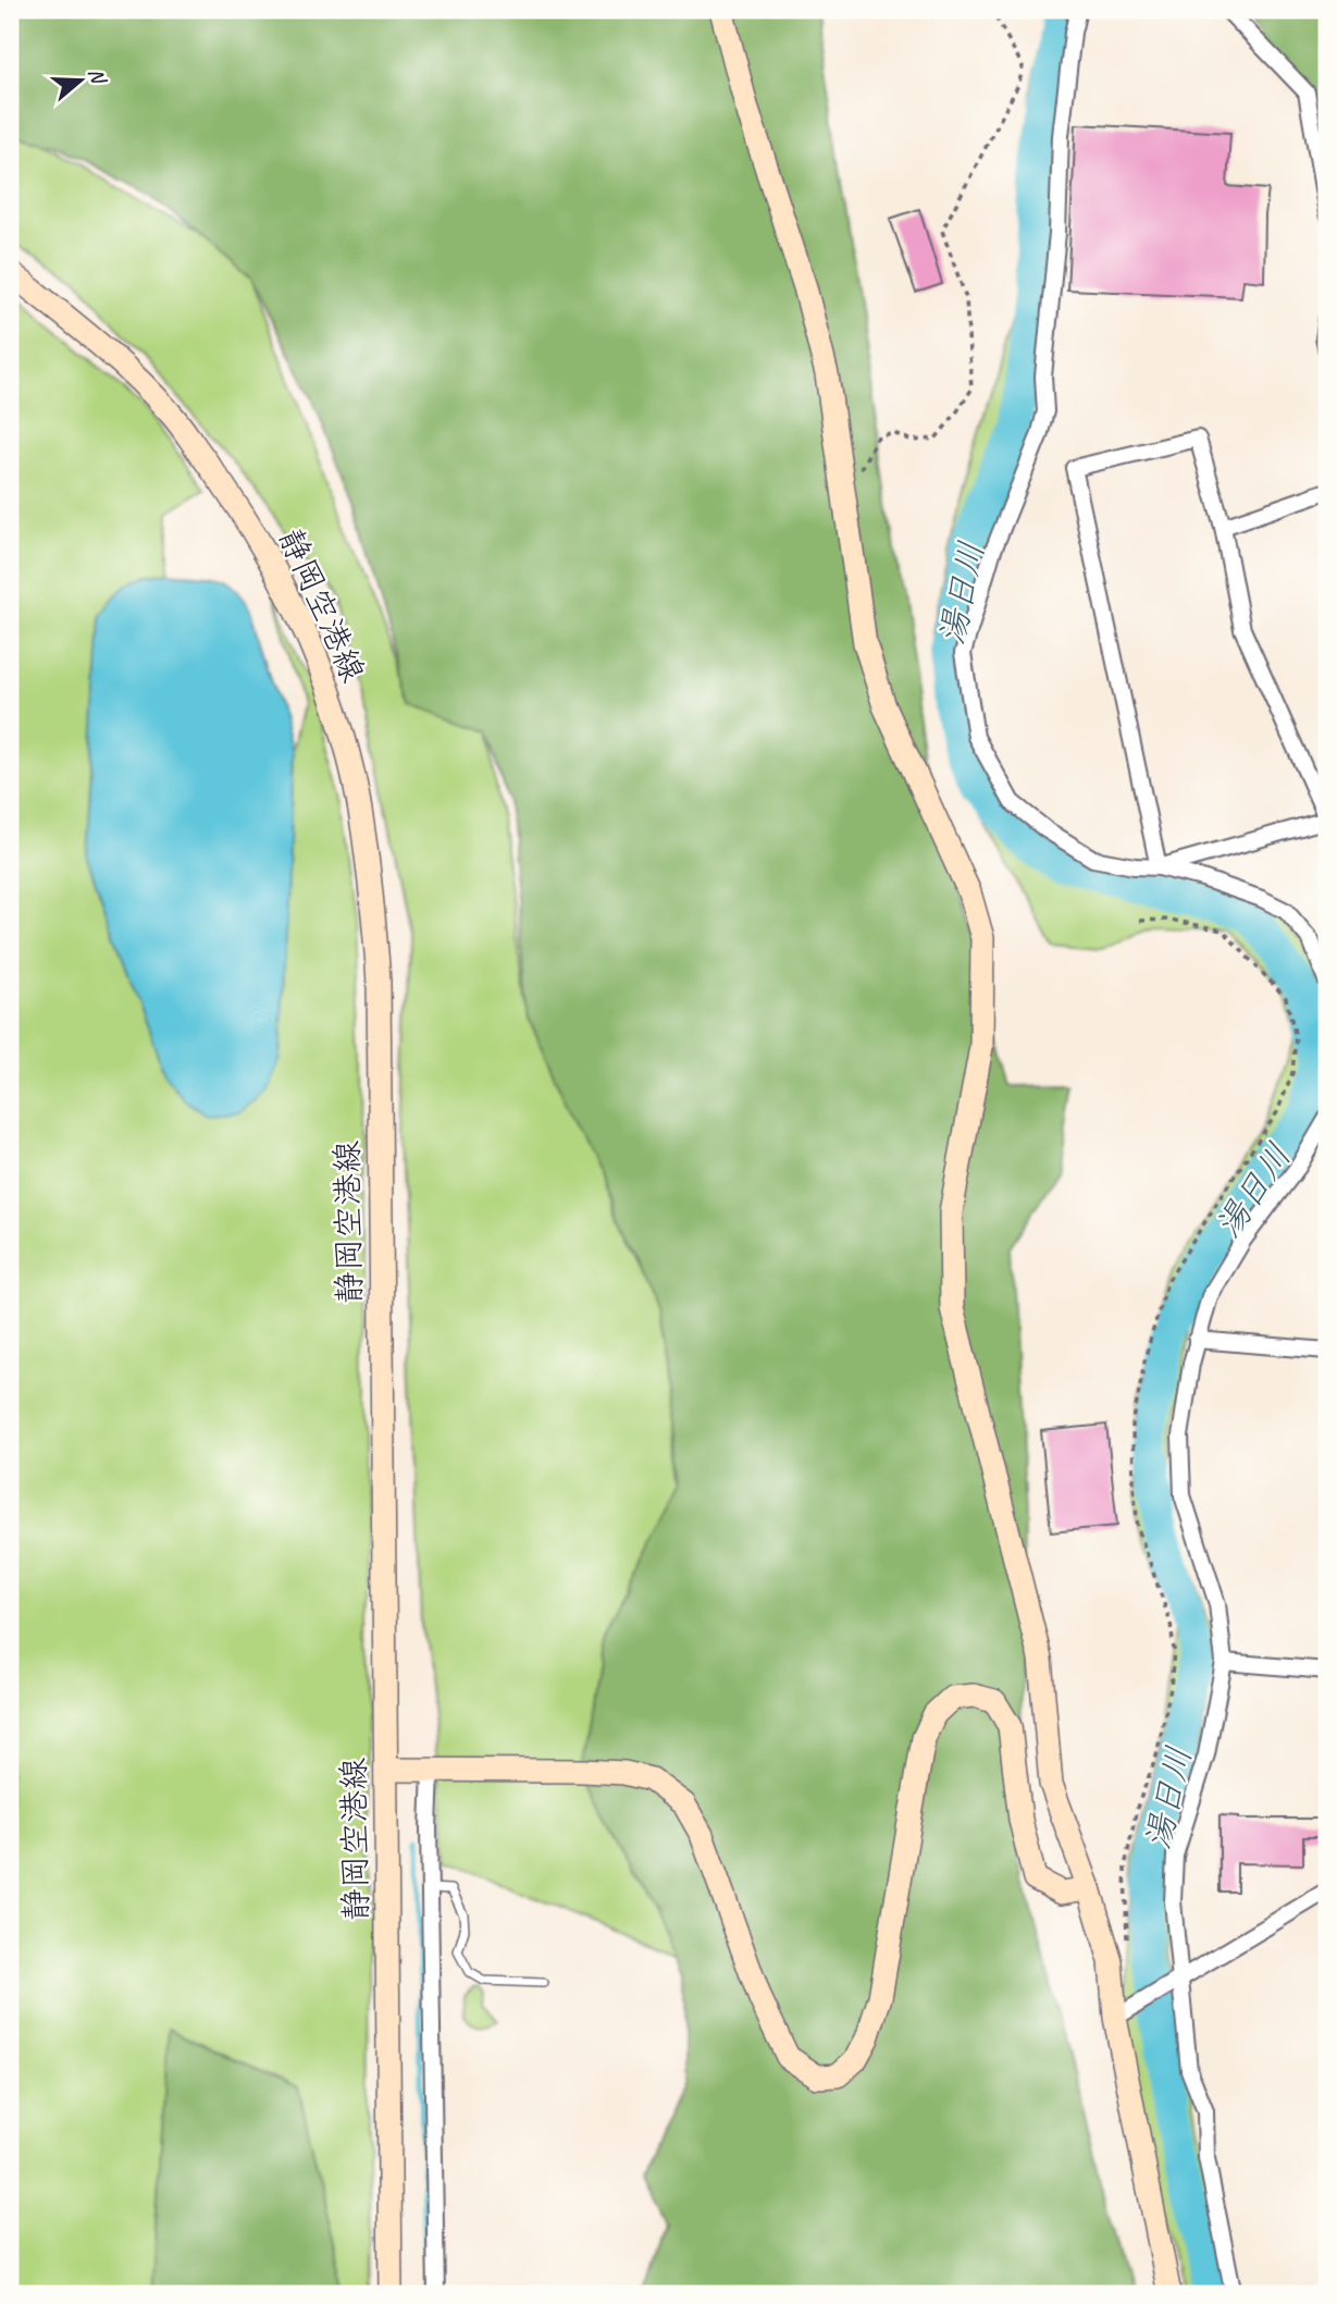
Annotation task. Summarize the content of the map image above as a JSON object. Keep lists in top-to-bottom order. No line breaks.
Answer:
{"streets":{"street":["静岡空港線"]},"water":["湯日川"],"north":"right"}
